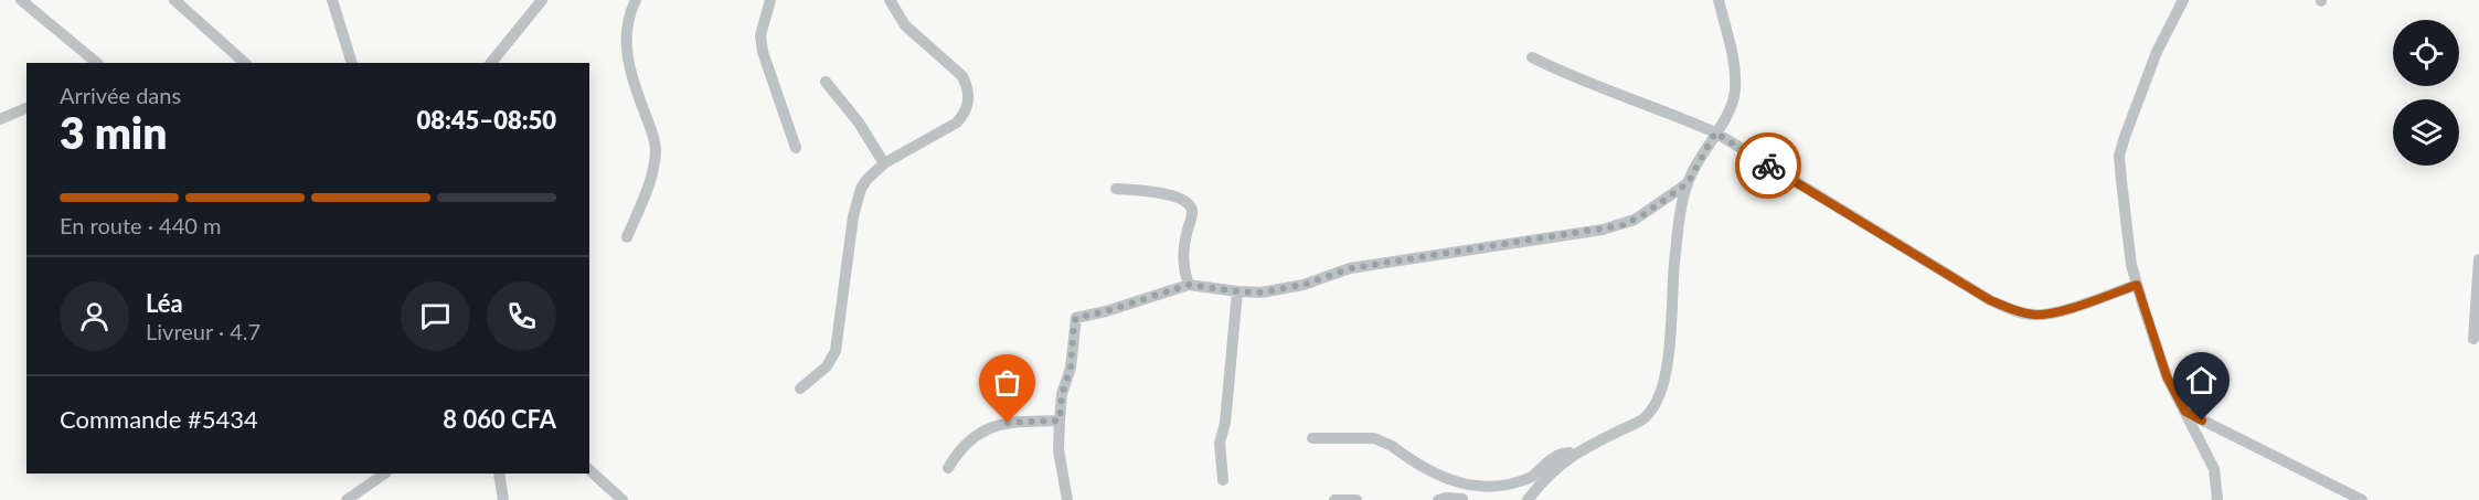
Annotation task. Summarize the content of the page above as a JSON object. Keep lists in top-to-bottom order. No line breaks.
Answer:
{"page":{"heading":["3 min","Arrivée dans","08:45–08:50"],"panel":["Léa","Livreur · 4.7","Commande #5434","8 060 CFA"],"bar":"En route · 440 m"}}
